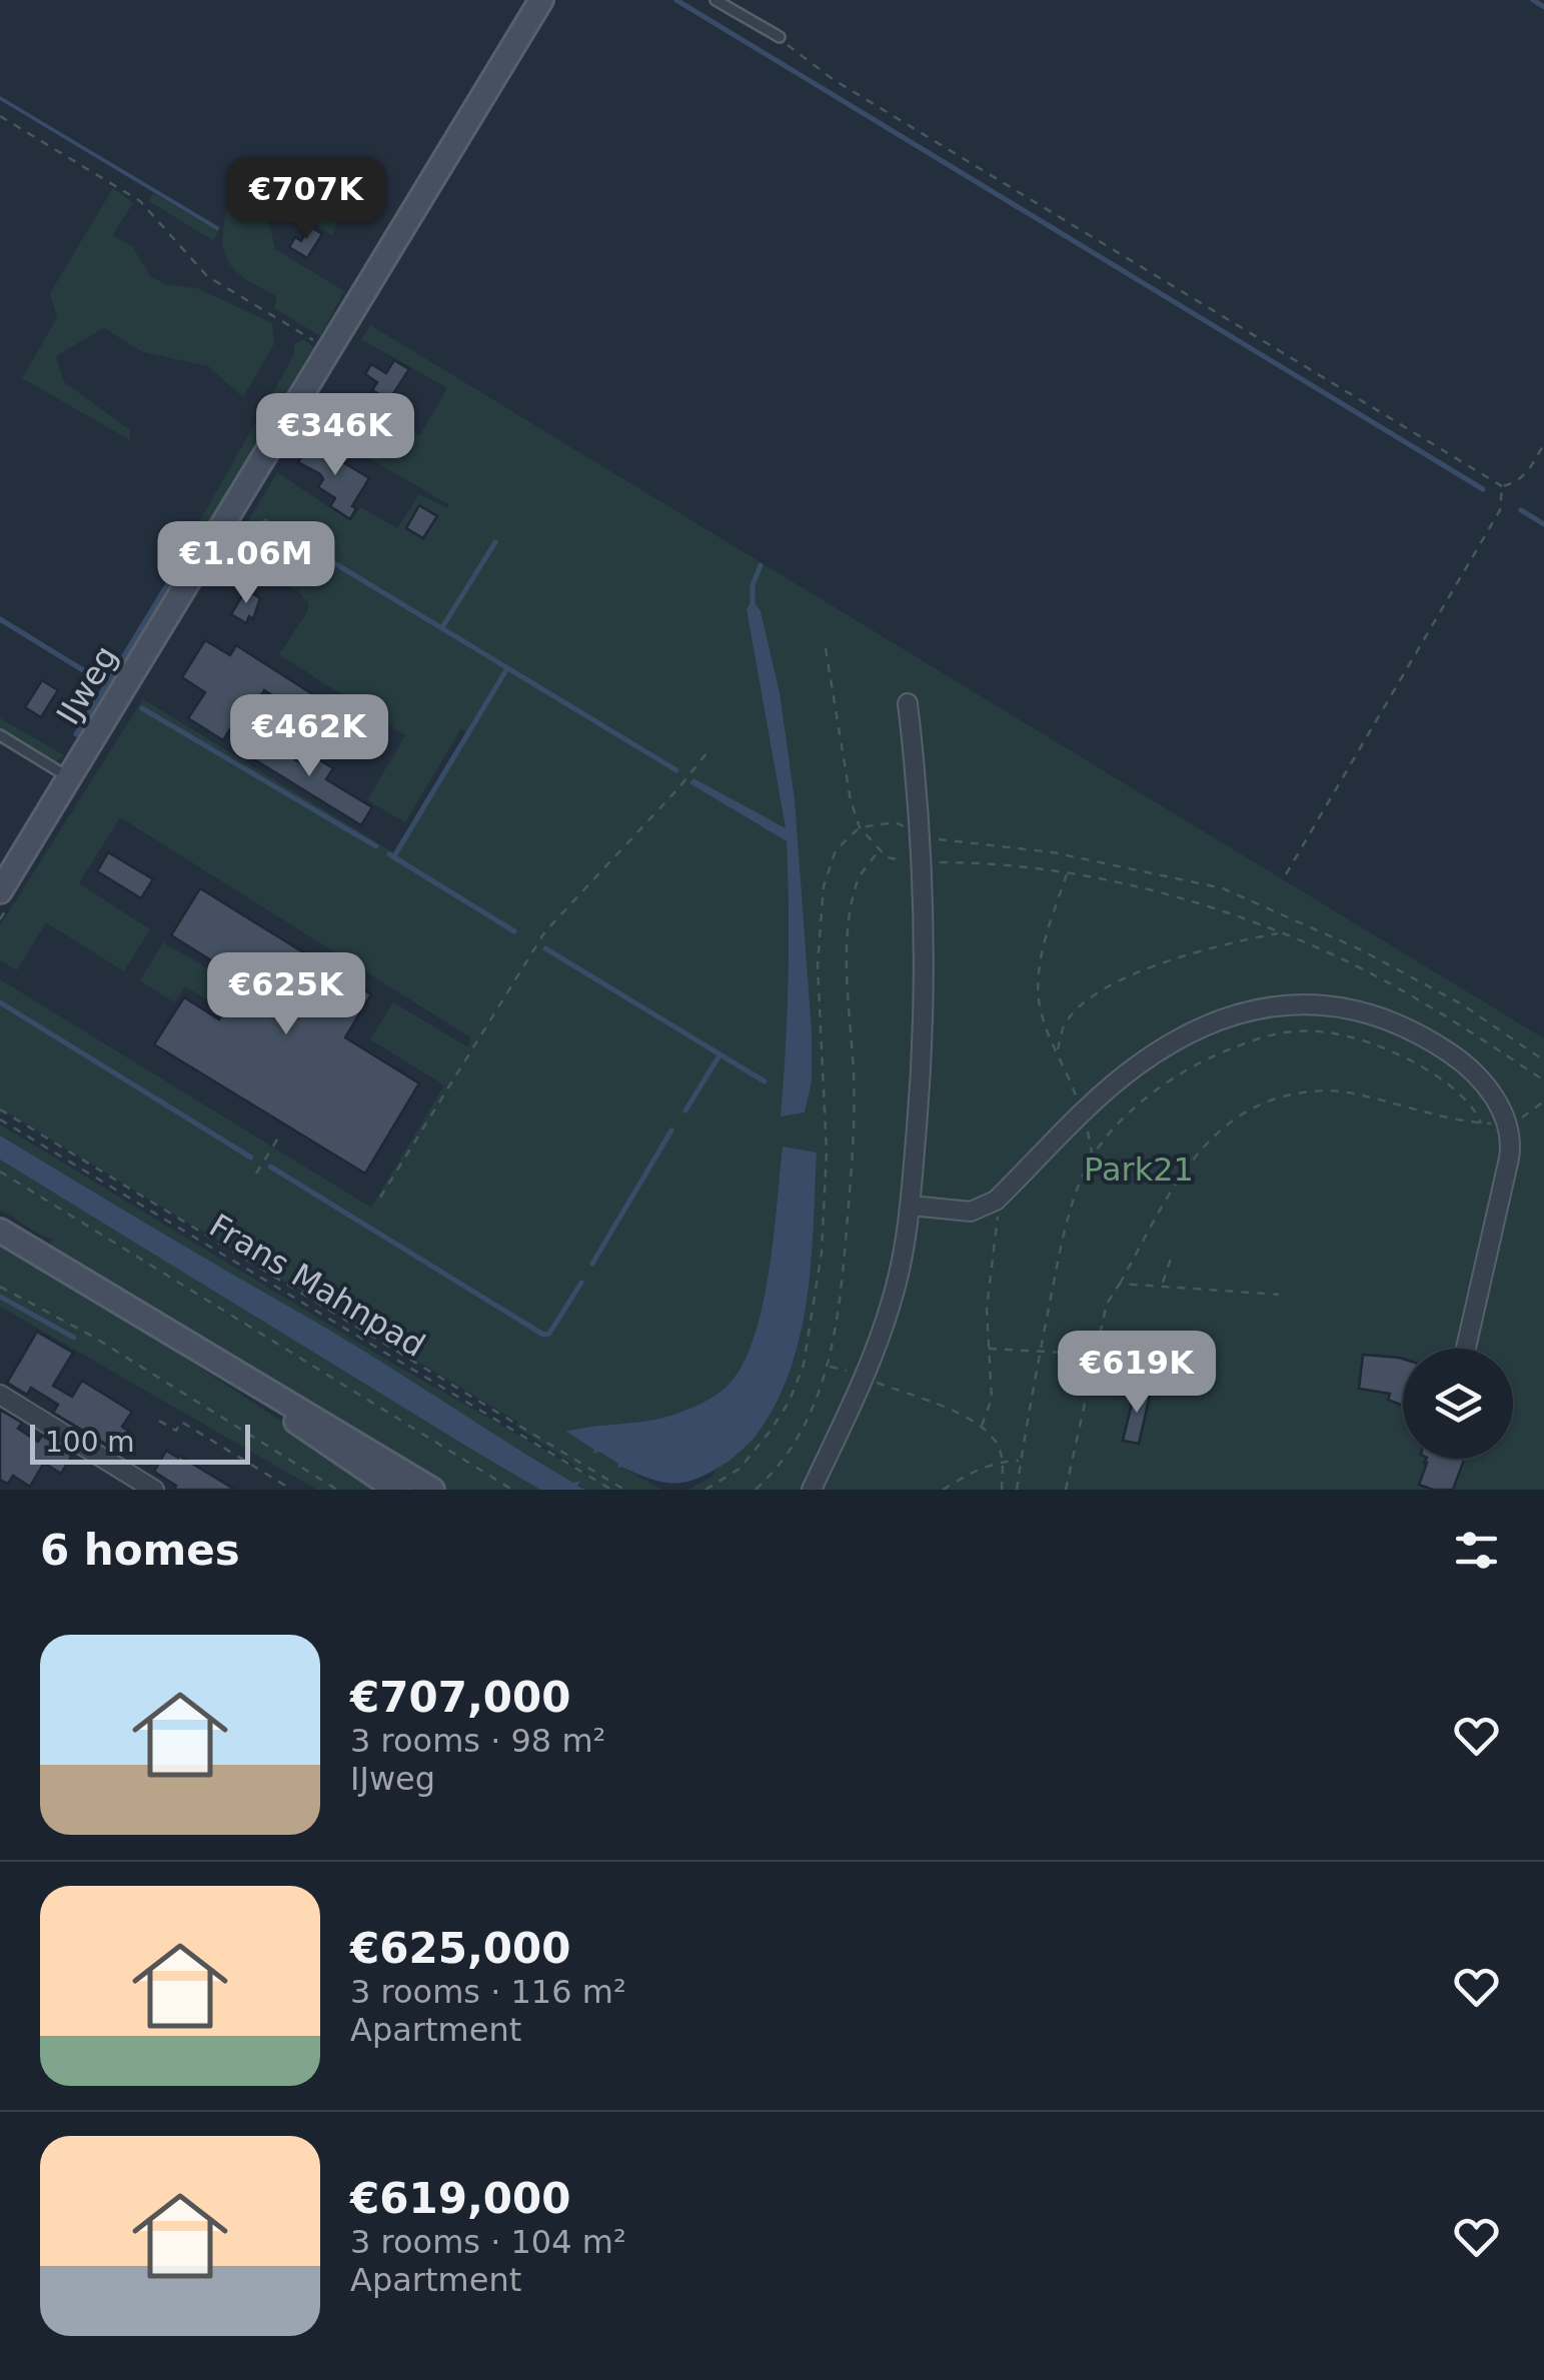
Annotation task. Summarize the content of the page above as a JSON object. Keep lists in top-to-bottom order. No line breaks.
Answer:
{"streets":{"street":["IJweg"],"path":["Frans Mahnpad"]},"parks":["Park21"],"scale_bar":"100 m","page":{"price":["€707K","€346K","€1.06M","€462K","€625K","€619K"],"scale":"100 m","heading":"6 homes","list":[{"name":"€707,000","note":"3 rooms · 98 m² · IJweg"},{"name":"€625,000","note":"3 rooms · 116 m² · Apartment"},{"name":"€619,000","note":"3 rooms · 104 m² · Apartment"}]}}
